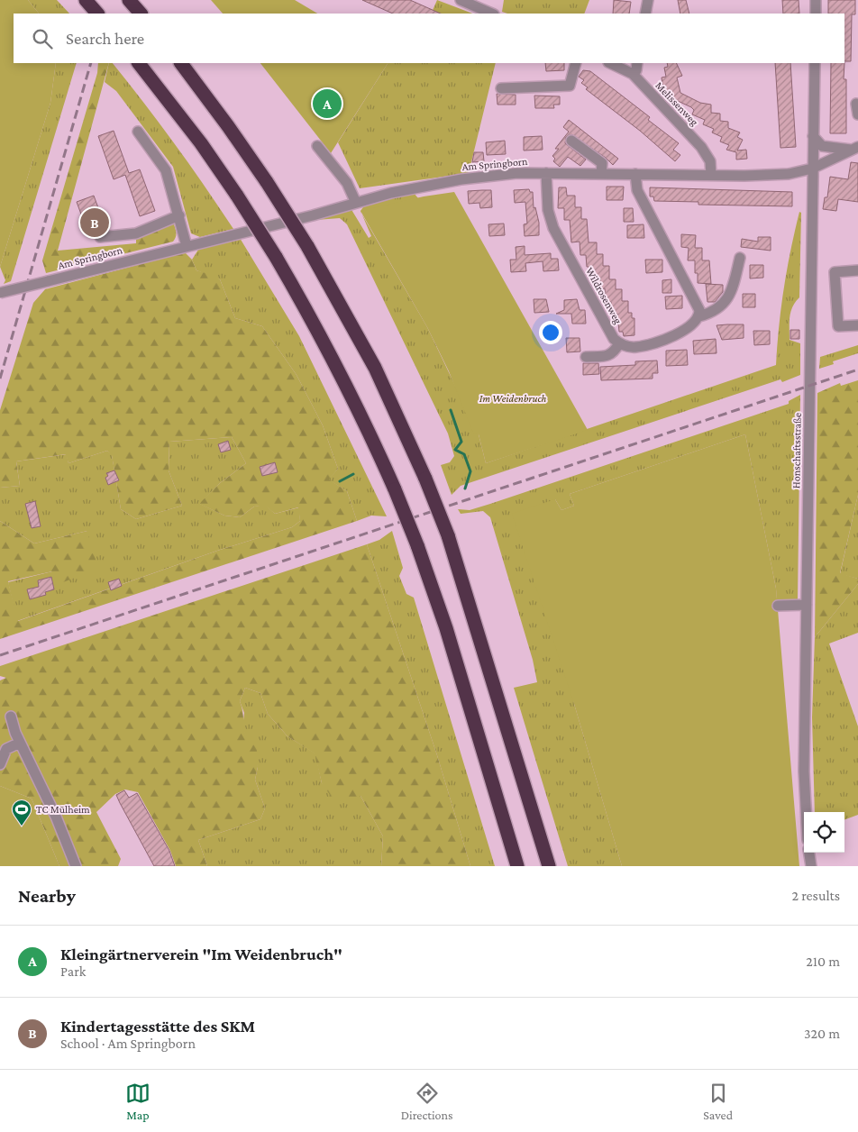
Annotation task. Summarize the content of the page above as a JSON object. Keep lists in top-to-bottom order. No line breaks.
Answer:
{"streets":{"street":["Melissenweg","Am Springborn","Wildrosenweg","Honschaftsstraße"]},"crossings":[["Melissenweg","Am Springborn"],["Am Springborn","Wildrosenweg"],["Am Springborn","Honschaftsstraße"]],"parks":["Im Weidenbruch"],"places":{"sports":["TC Mülheim"]},"page":{"search":"Search here","pins":["A","B"],"heading":["Nearby","2 results"],"list":[{"mark":"A","name":"Kleingärtnerverein \"Im Weidenbruch\"","note":"Park","value":"210 m"},{"mark":"B","name":"Kindertagesstätte des SKM","note":"School · Am Springborn","value":"320 m"}],"nav":["Map","Directions","Saved"]}}
